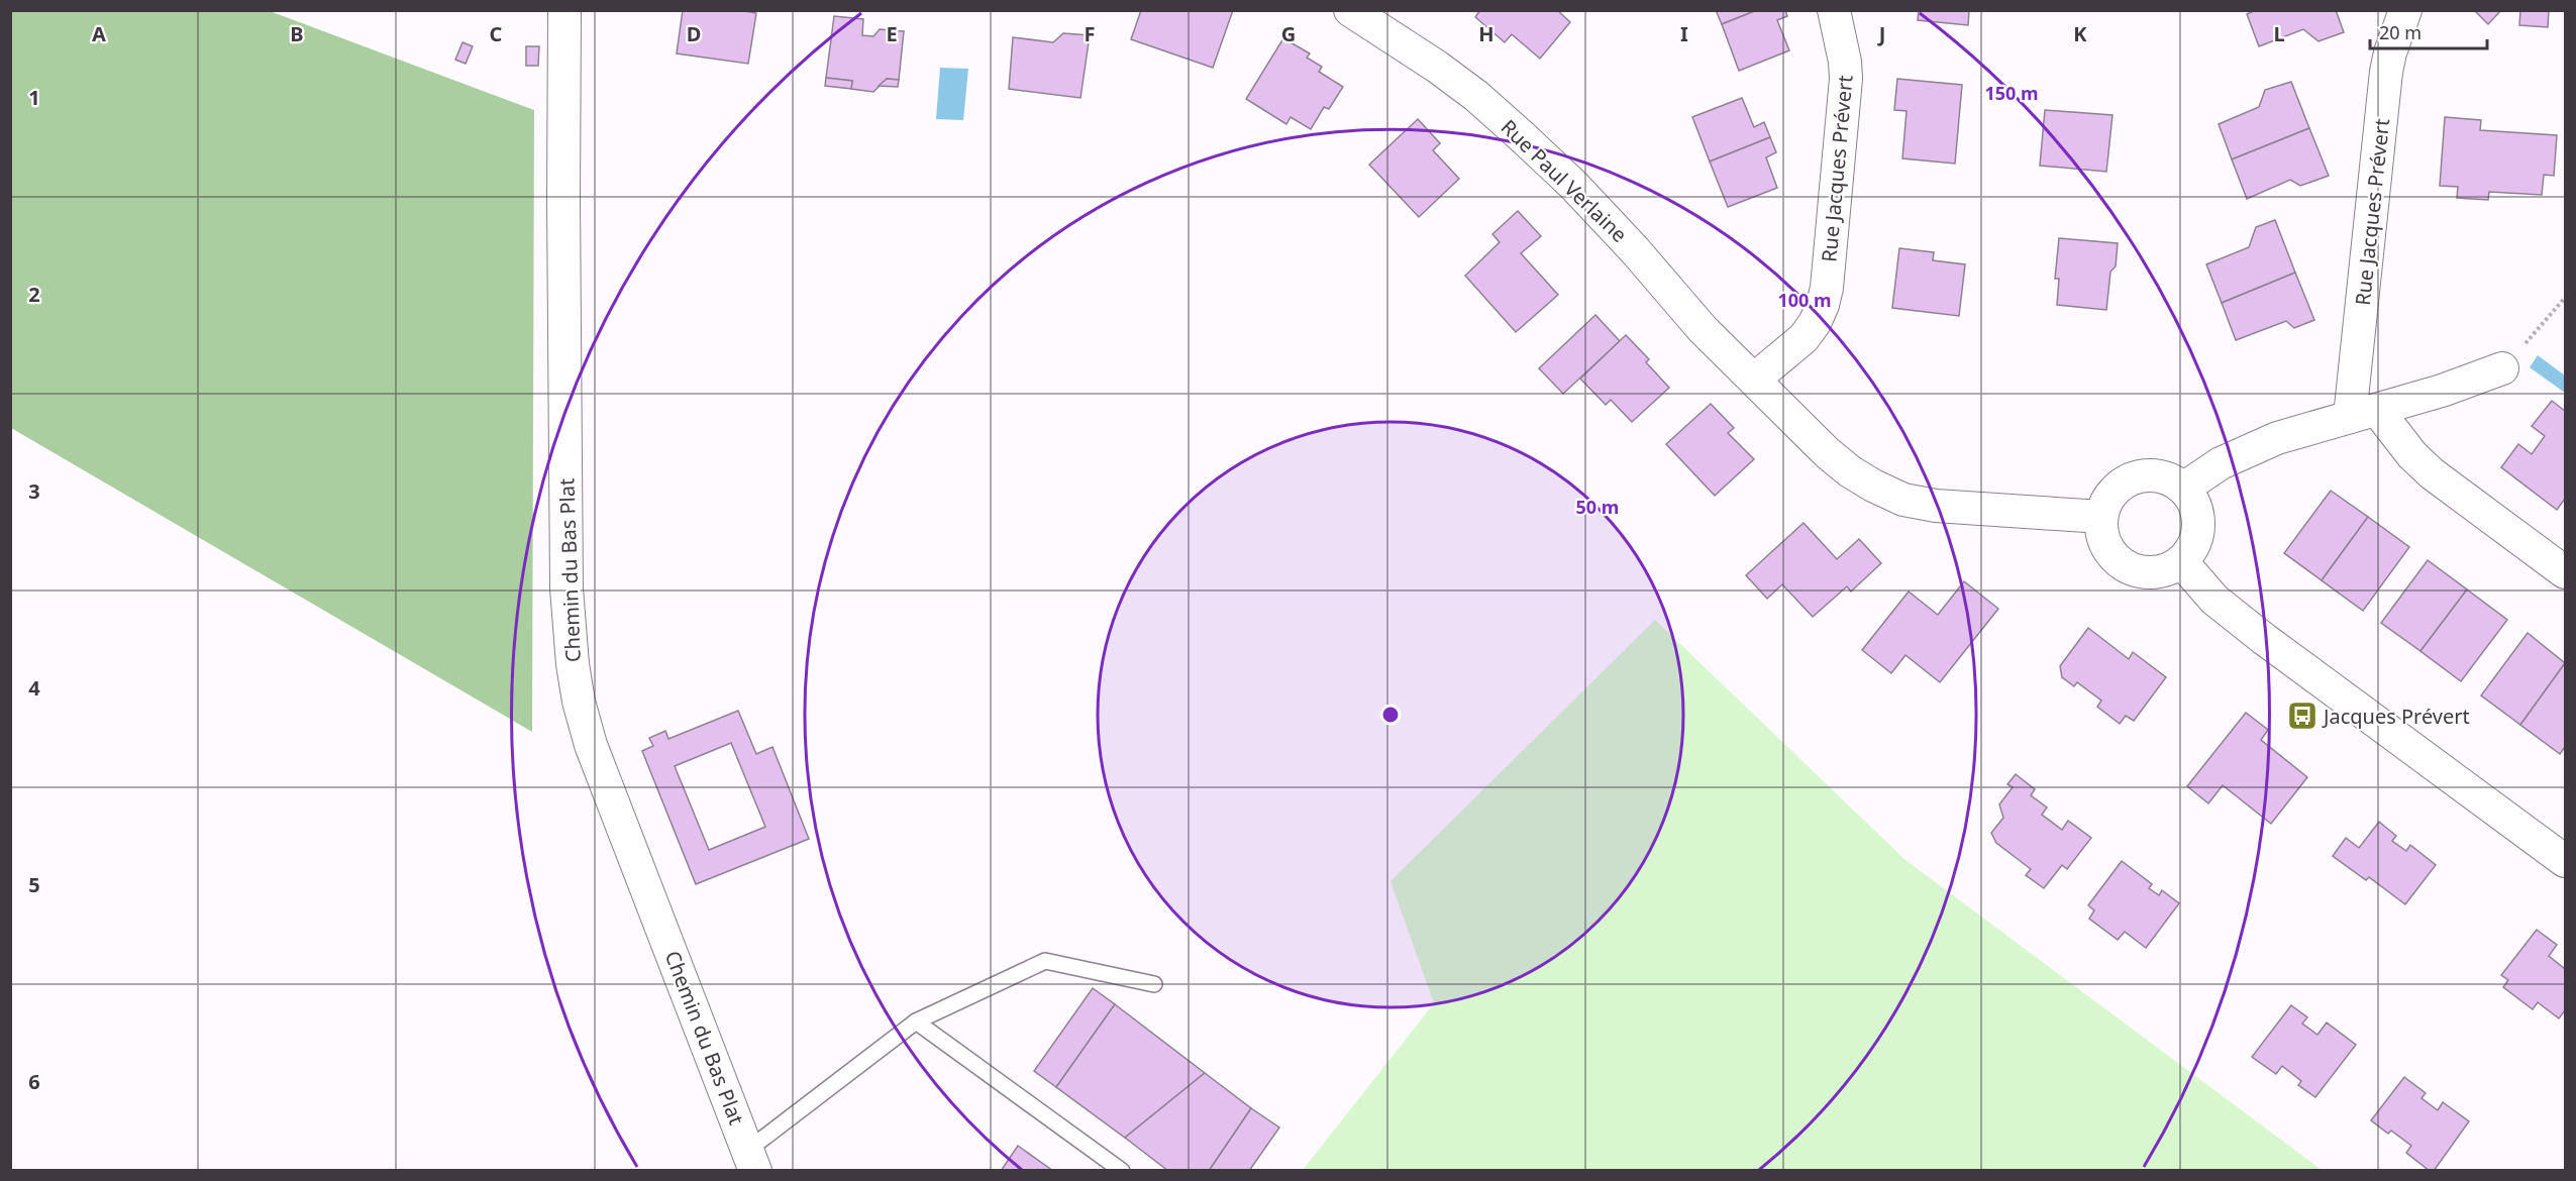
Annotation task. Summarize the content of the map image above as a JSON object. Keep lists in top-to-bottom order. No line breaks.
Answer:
{"streets":{"street":["Rue Jacques Prévert","Rue Paul Verlaine","Chemin du Bas Plat"]},"crossings":[["Rue Jacques Prévert","Rue Paul Verlaine"]],"places":{"bus stop":["Jacques Prévert"]},"scale_bar":"20 m","grid":{"columns":["A","B","C","D","E","F","G","H","I","J","K","L"],"rows":["1","2","3","4","5","6"]},"rings":["150 m","100 m","50 m"]}
